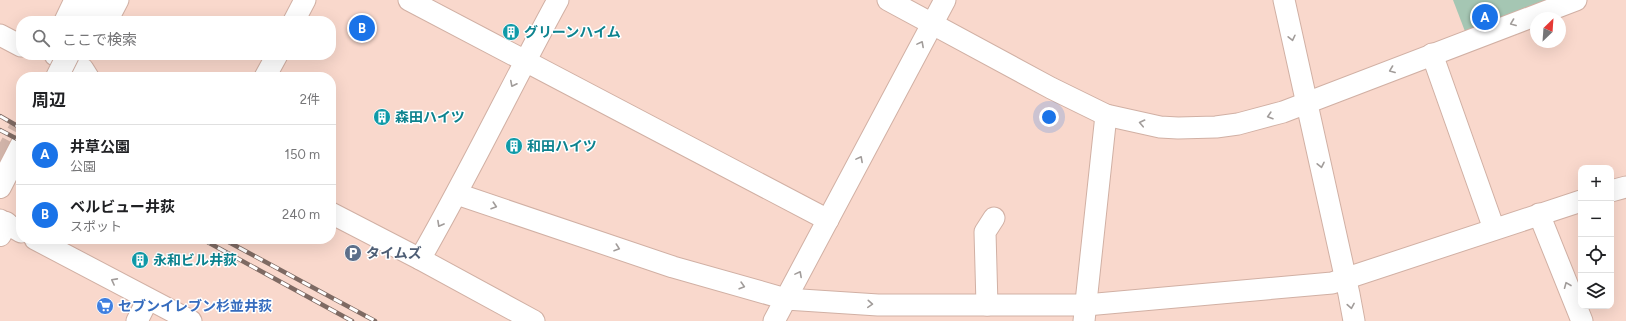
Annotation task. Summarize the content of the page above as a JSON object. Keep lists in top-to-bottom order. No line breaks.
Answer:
{"places":{"building":["グリーンハイム","森田ハイツ","和田ハイツ","永和ビル井荻"],"parking":["タイムズ"],"supermarket":["セブンイレブン杉並井荻"]},"north":"top right","page":{"pins":["A","B"],"search":"ここで検索","heading":["周辺","2件"],"list":[{"mark":"A","name":"井草公園","note":"公園","value":"150 m"},{"mark":"B","name":"ベルビュー井荻","note":"スポット","value":"240 m"}],"map_buttons":["+","−"]}}
